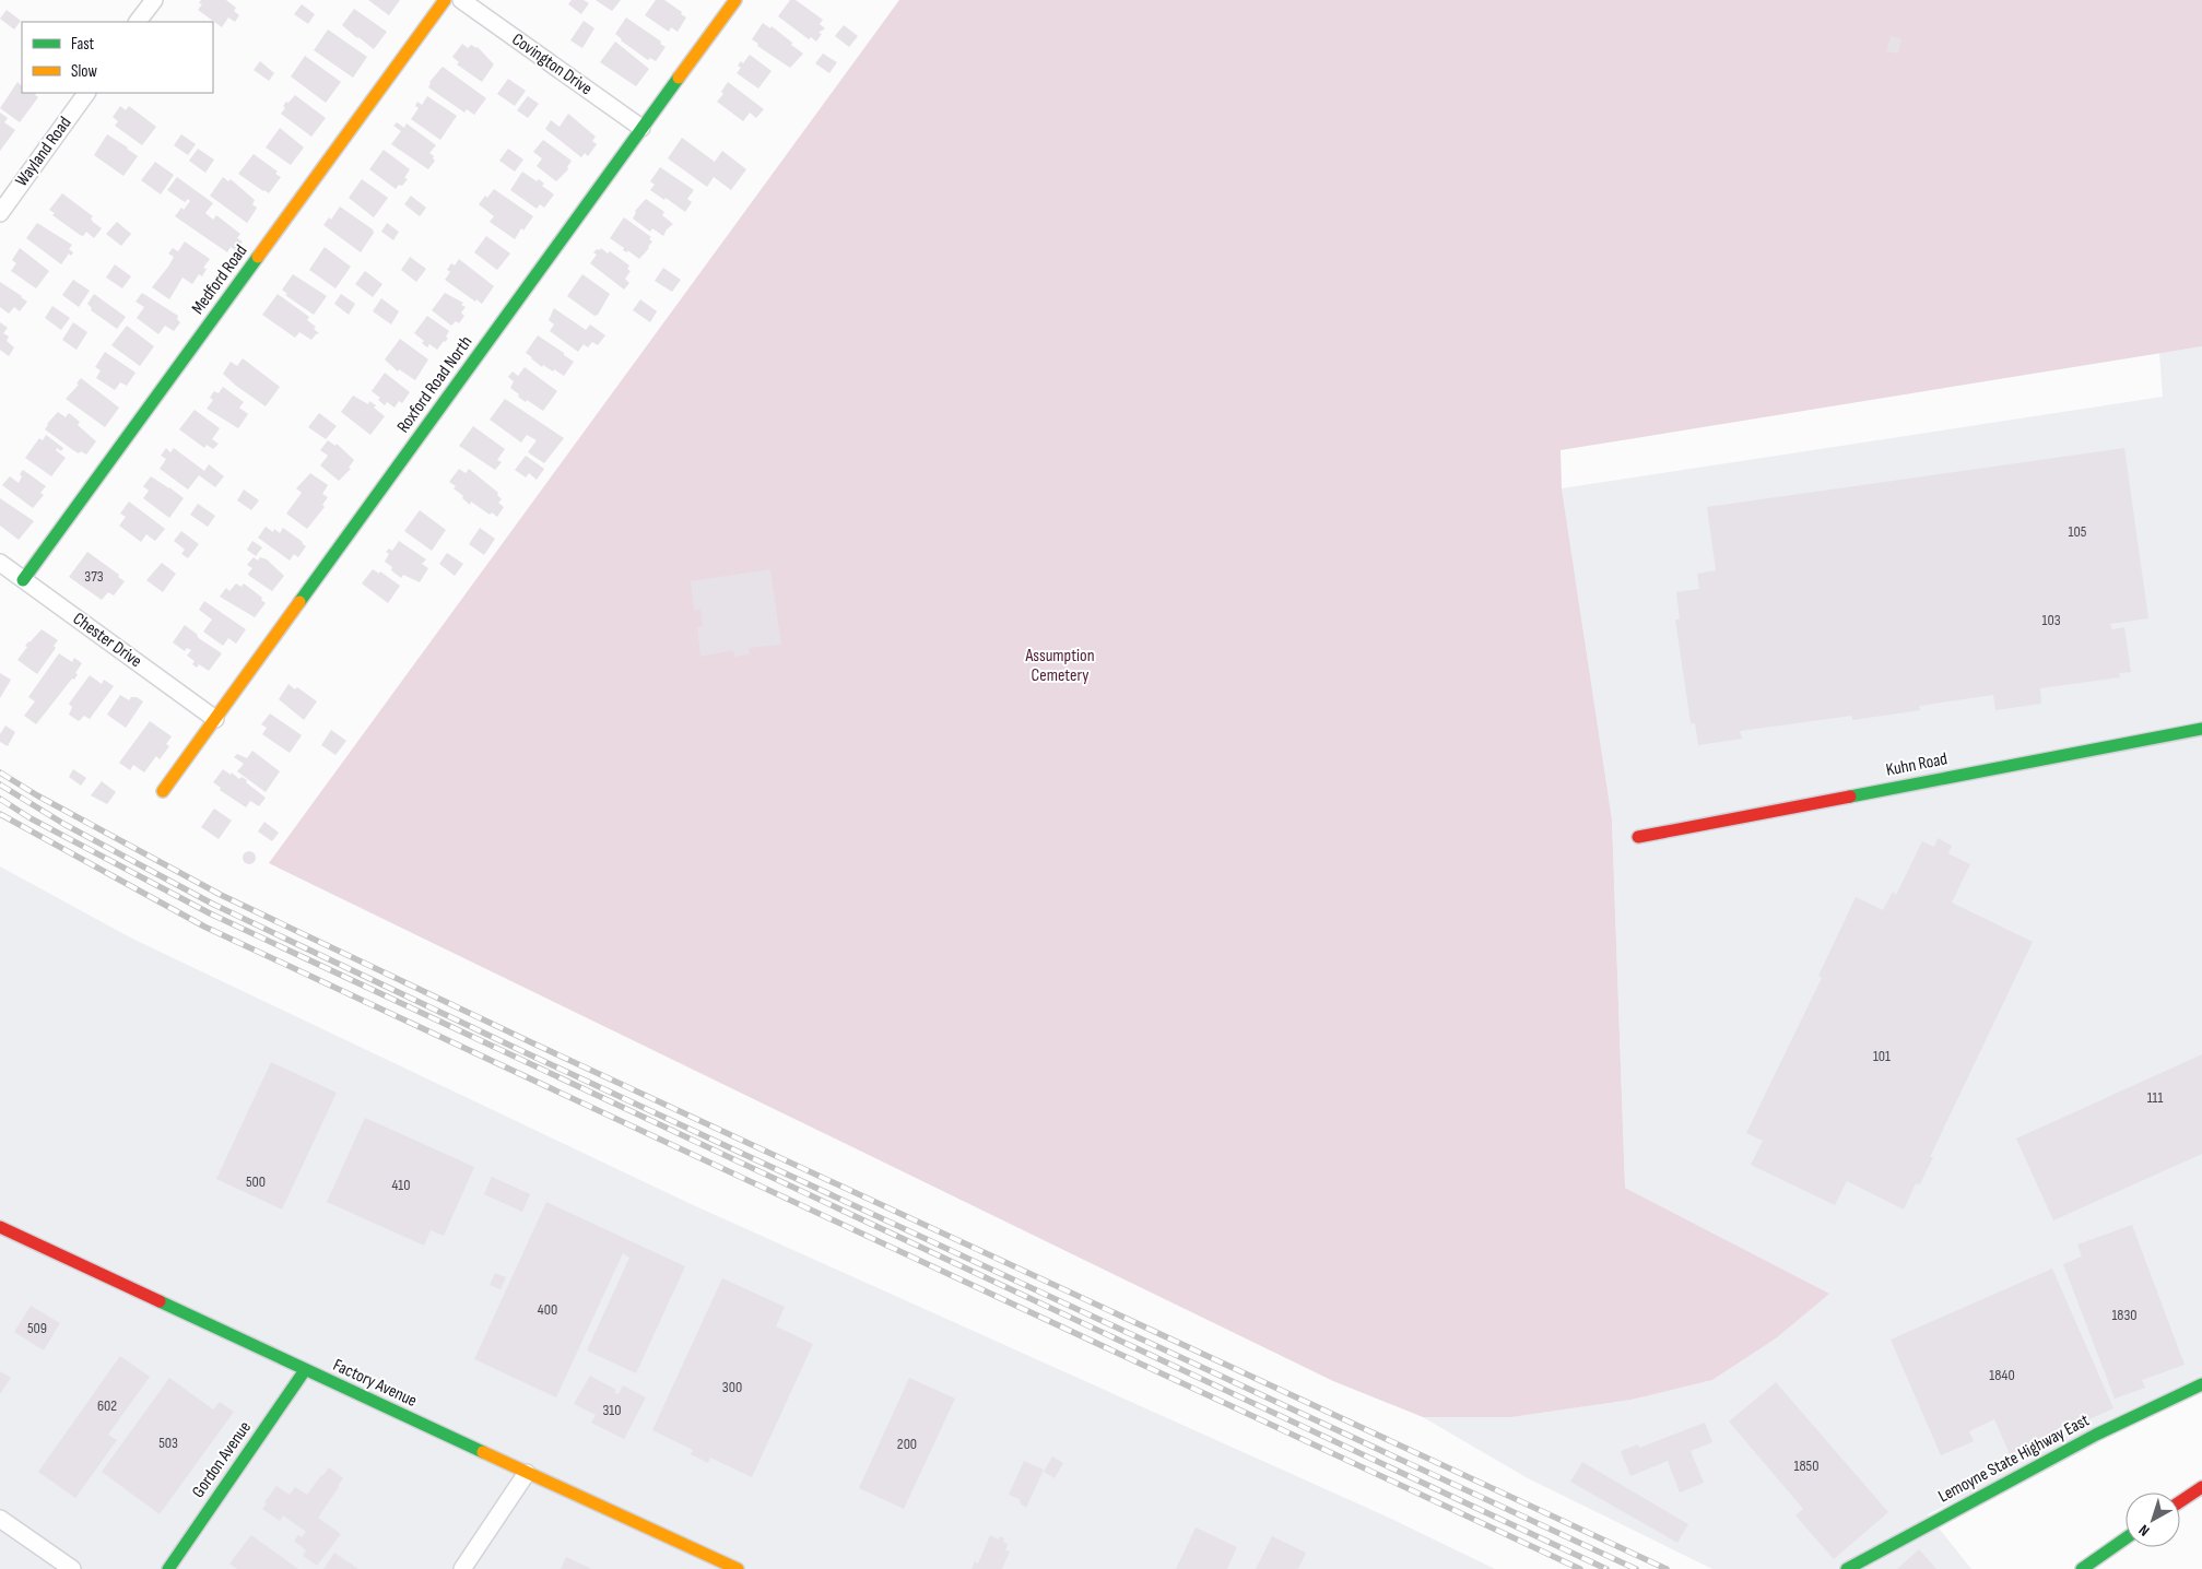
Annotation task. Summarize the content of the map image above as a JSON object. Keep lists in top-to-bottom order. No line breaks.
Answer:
{"streets":{"street":["Covington Drive","Wayland Road","Medford Road","Roxford Road North","Chester Drive","Kuhn Road","Factory Avenue","Lemoyne State Highway East","Gordon Avenue"]},"crossings":[["Covington Drive","Roxford Road North"],["Medford Road","Chester Drive"],["Roxford Road North","Chester Drive"],["Factory Avenue","Gordon Avenue"]],"parks":["Assumption Cemetery"],"house_numbers":["105","373","103","101","111","500","410","400","1830","509","1840","300","602","310","503","200","1850"],"legend":["Fast","Slow"],"north":"bottom left"}
